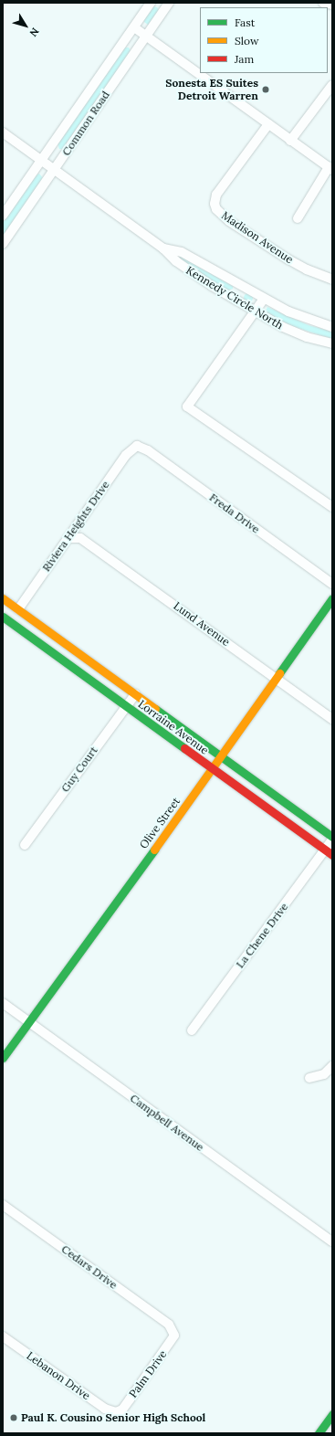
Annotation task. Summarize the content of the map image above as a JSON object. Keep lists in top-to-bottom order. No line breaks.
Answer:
{"streets":{"street":["Common Road","Madison Avenue","Kennedy Circle North","Freda Drive","Riviera Heights Drive","Lund Avenue","Lorraine Avenue","Guy Court","Olive Street","La Chene Drive","Campbell Avenue","Cedars Drive","Palm Drive","Lebanon Drive"]},"crossings":[["Common Road","Kennedy Circle North"],["Freda Drive","Riviera Heights Drive"],["Riviera Heights Drive","Lund Avenue"],["Riviera Heights Drive","Lorraine Avenue"],["Lund Avenue","Olive Street"],["Lorraine Avenue","Guy Court"],["Lorraine Avenue","Olive Street"],["Lorraine Avenue","La Chene Drive"],["Olive Street","Campbell Avenue"],["Cedars Drive","Palm Drive"],["Palm Drive","Lebanon Drive"]],"places":["Sonesta ES Suites Detroit Warren","Paul K. Cousino Senior High School"],"legend":["Fast","Slow","Jam"],"north":"bottom right"}
